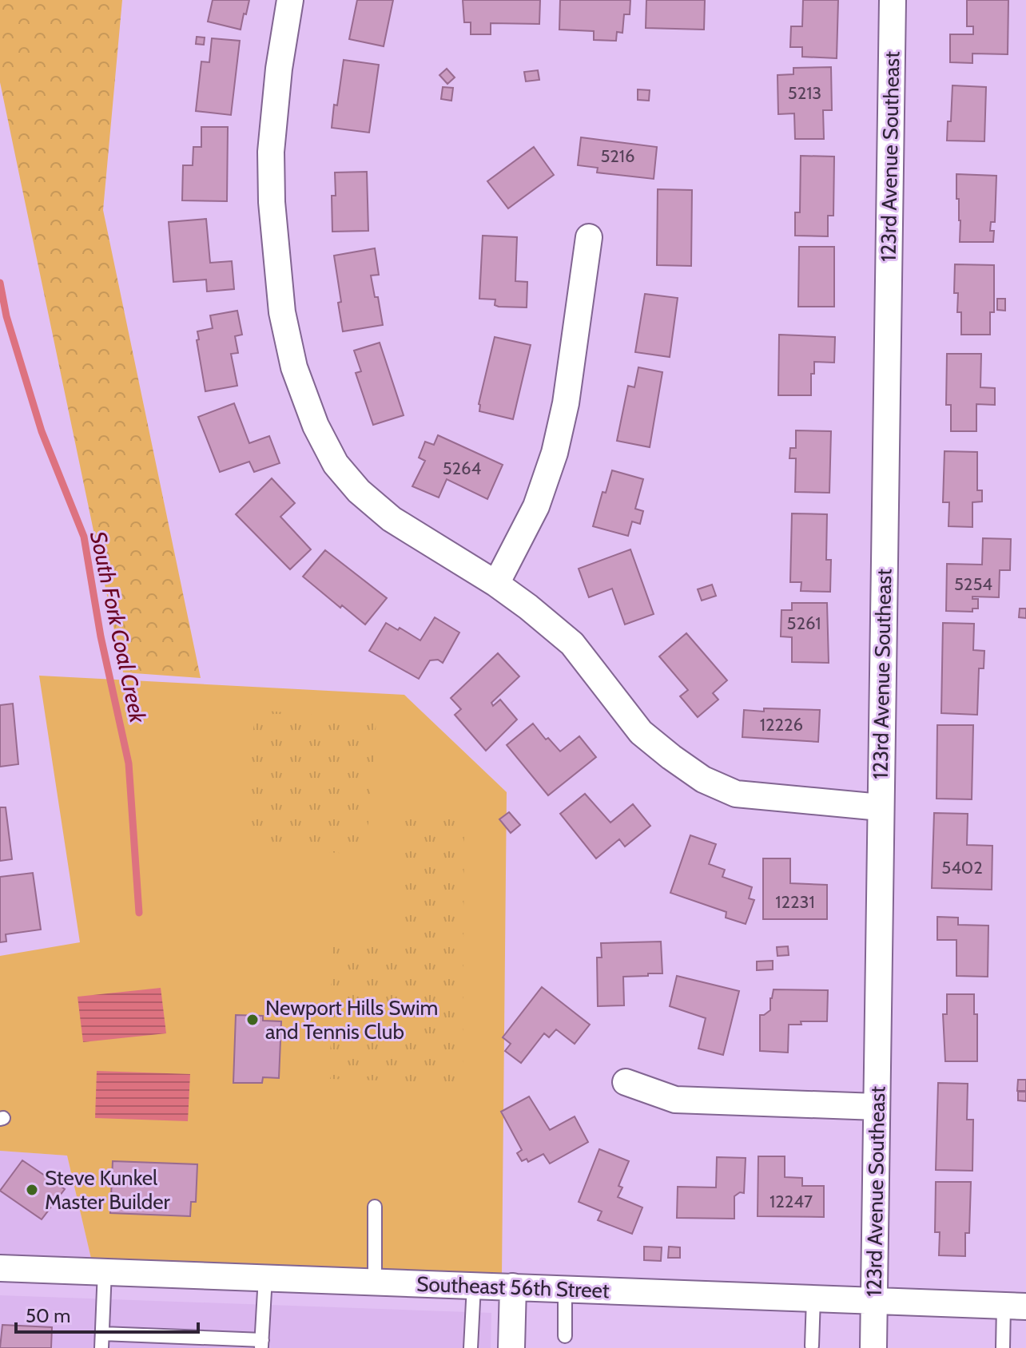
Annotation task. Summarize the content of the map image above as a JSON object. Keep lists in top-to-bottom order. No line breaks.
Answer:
{"streets":{"street":["123rd Avenue Southeast","Southeast 56th Street"]},"crossings":[["123rd Avenue Southeast","Southeast 56th Street"]],"water":["South Fork Coal Creek"],"places":["Newport Hills Swim and Tennis Club","Steve Kunkel Master Builder"],"house_numbers":["5213","5216","5264","5254","5261","12226","5402","12231","12247"],"scale_bar":"50 m"}
